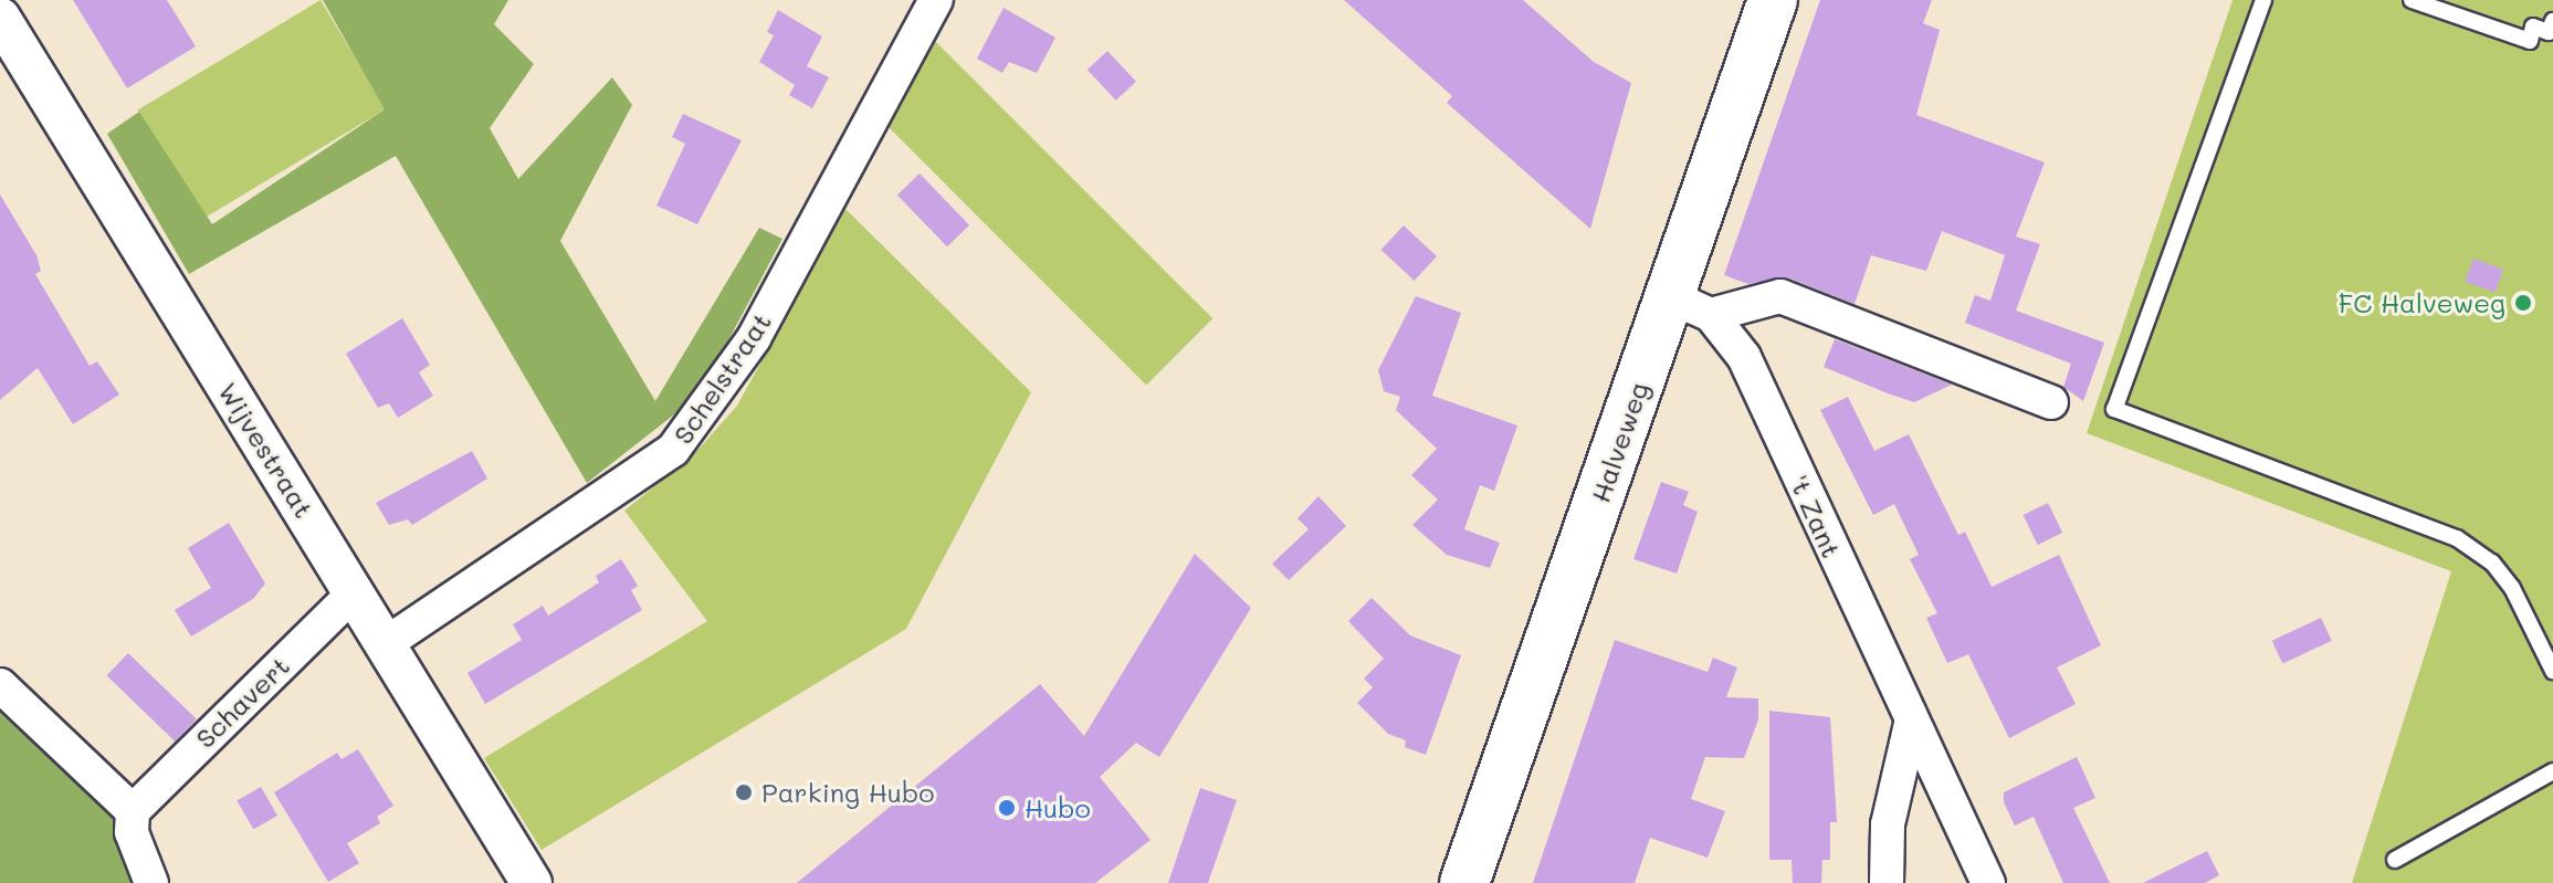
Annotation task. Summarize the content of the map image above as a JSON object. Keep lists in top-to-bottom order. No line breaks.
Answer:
{"streets":{"main road":["Halveweg"],"street":["Schelstraat","Wijvestraat","'t Zant","Schavert"]},"crossings":[["Schelstraat","Wijvestraat"],["Halveweg","'t Zant"],["Wijvestraat","Schavert"]],"places":["FC Halveweg","Parking Hubo","Hubo"]}
